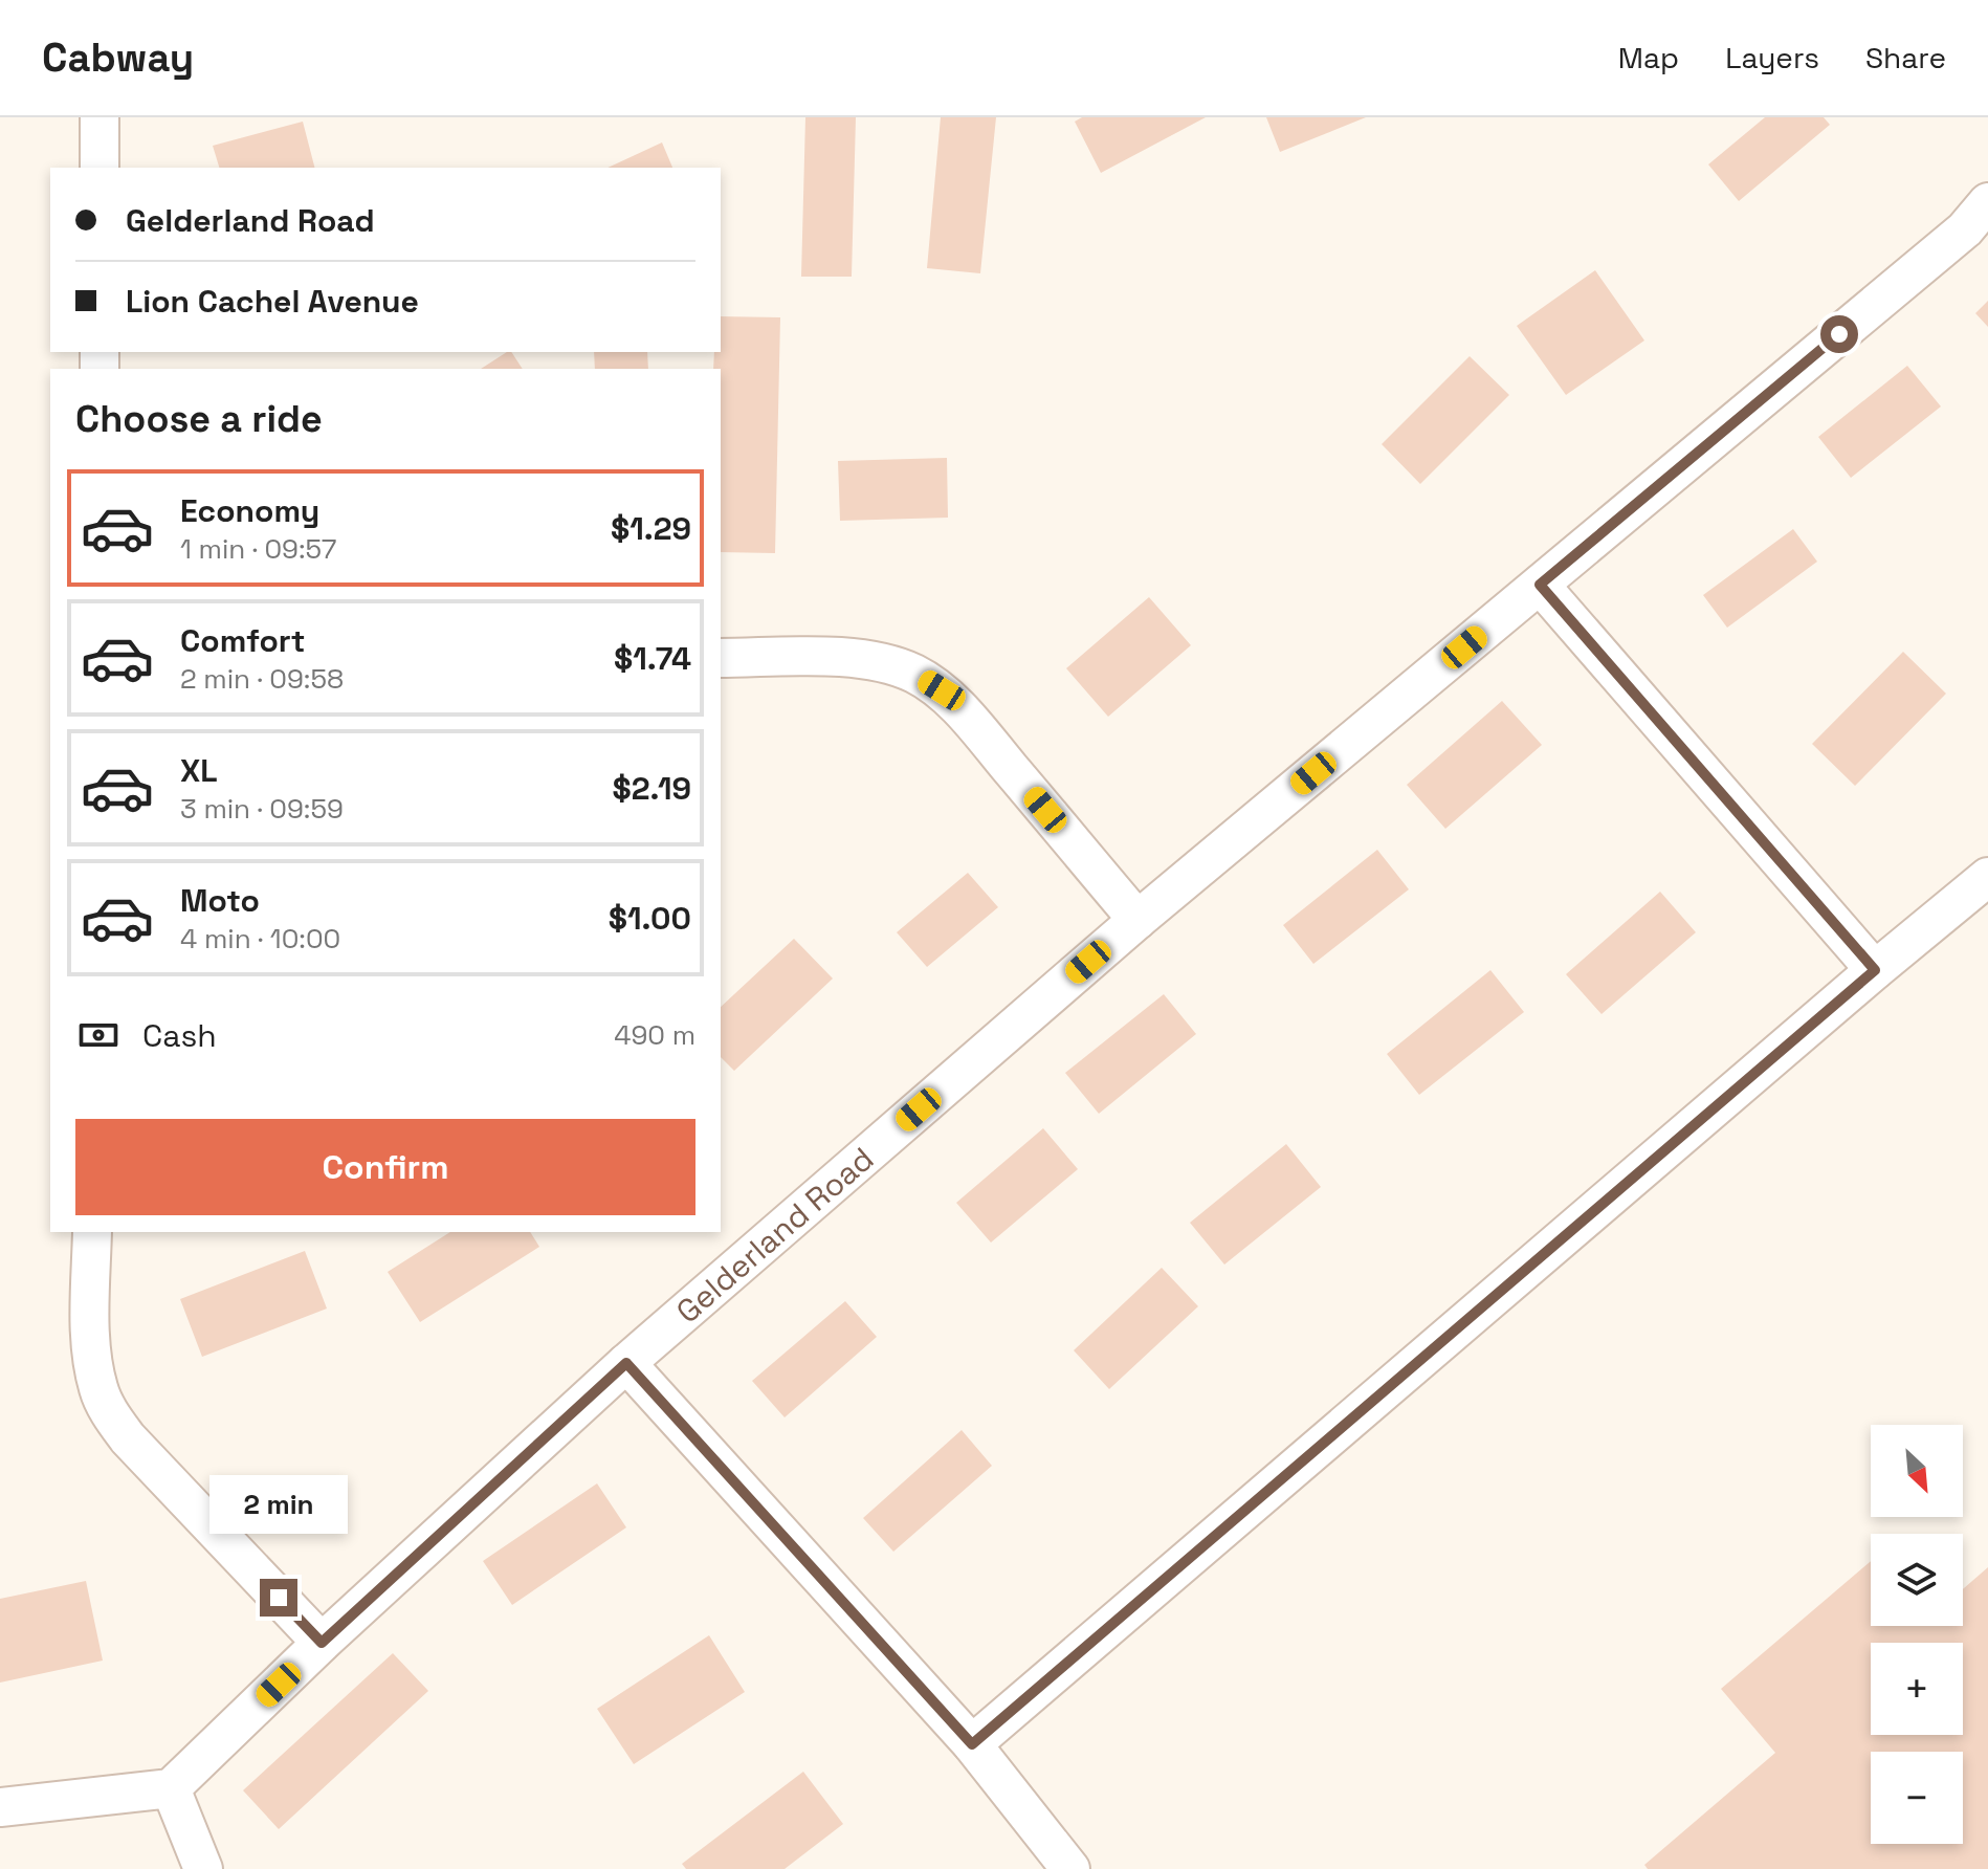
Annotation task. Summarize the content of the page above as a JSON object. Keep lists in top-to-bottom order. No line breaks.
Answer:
{"streets":{"street":["Gelderland Road"]},"north":"bottom right","page":{"header":"Cabway","nav":["Map","Layers","Share"],"banner":["Gelderland Road","Lion Cachel Avenue"],"heading":"Choose a ride","list":[{"name":"Economy","note":"1 min · 09:57","value":"$1.29"},{"name":"Comfort","note":"2 min · 09:58","value":"$1.74"},{"name":"XL","note":"3 min · 09:59","value":"$2.19"},{"name":"Moto","note":"4 min · 10:00","value":"$1.00"}],"pay":["Cash","490 m"],"buttons":"Confirm","map_buttons":["+","−"],"bubble":"2 min"}}
